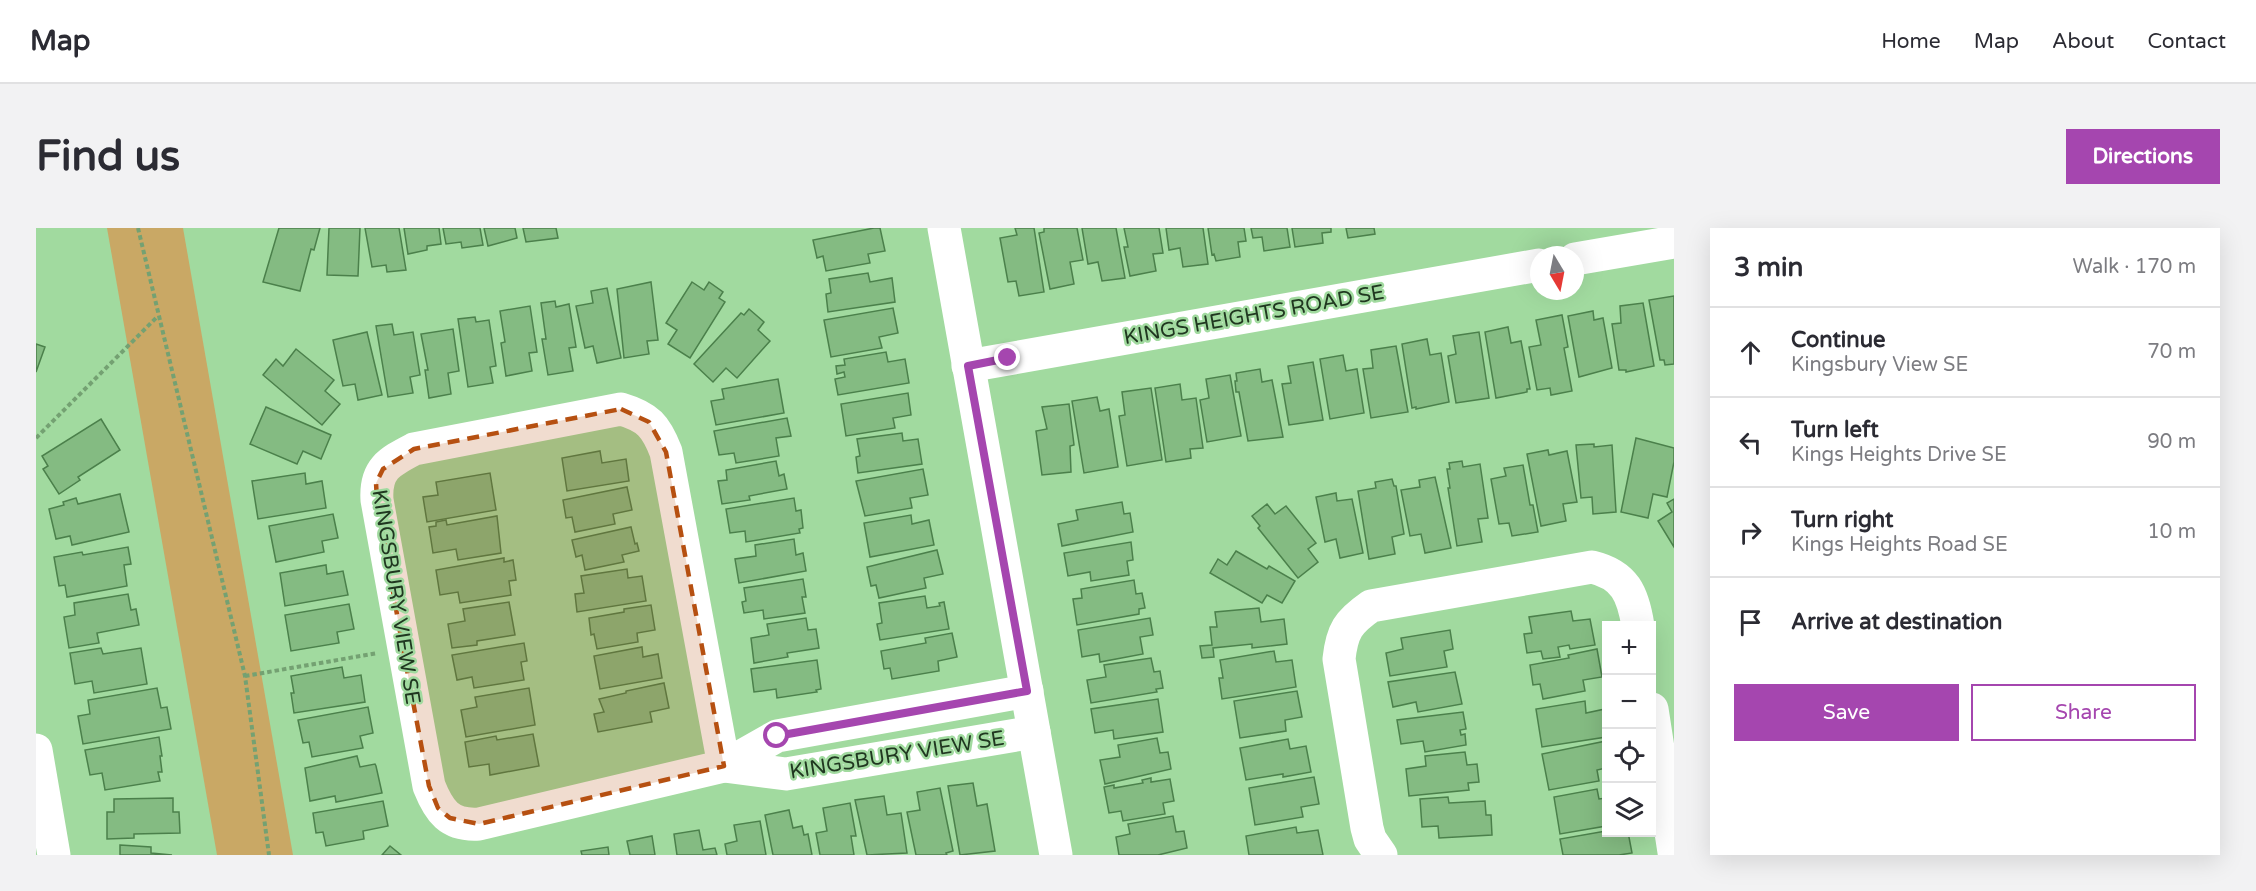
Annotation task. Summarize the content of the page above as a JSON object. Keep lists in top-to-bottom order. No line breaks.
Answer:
{"streets":{"street":["KINGS HEIGHTS ROAD SE","KINGSBURY VIEW SE"]},"north":"bottom","page":{"header":"Map","nav":["Home","Map","About","Contact"],"buttons":["Directions",["Save","Share"]],"title":"Find us","heading":["3 min","Walk · 170 m"],"list":[["Continue","Kingsbury View SE","70 m"],["Turn left","Kings Heights Drive SE","90 m"],["Turn right","Kings Heights Road SE","10 m"],"Arrive at destination"],"map_buttons":["+","−"]}}
